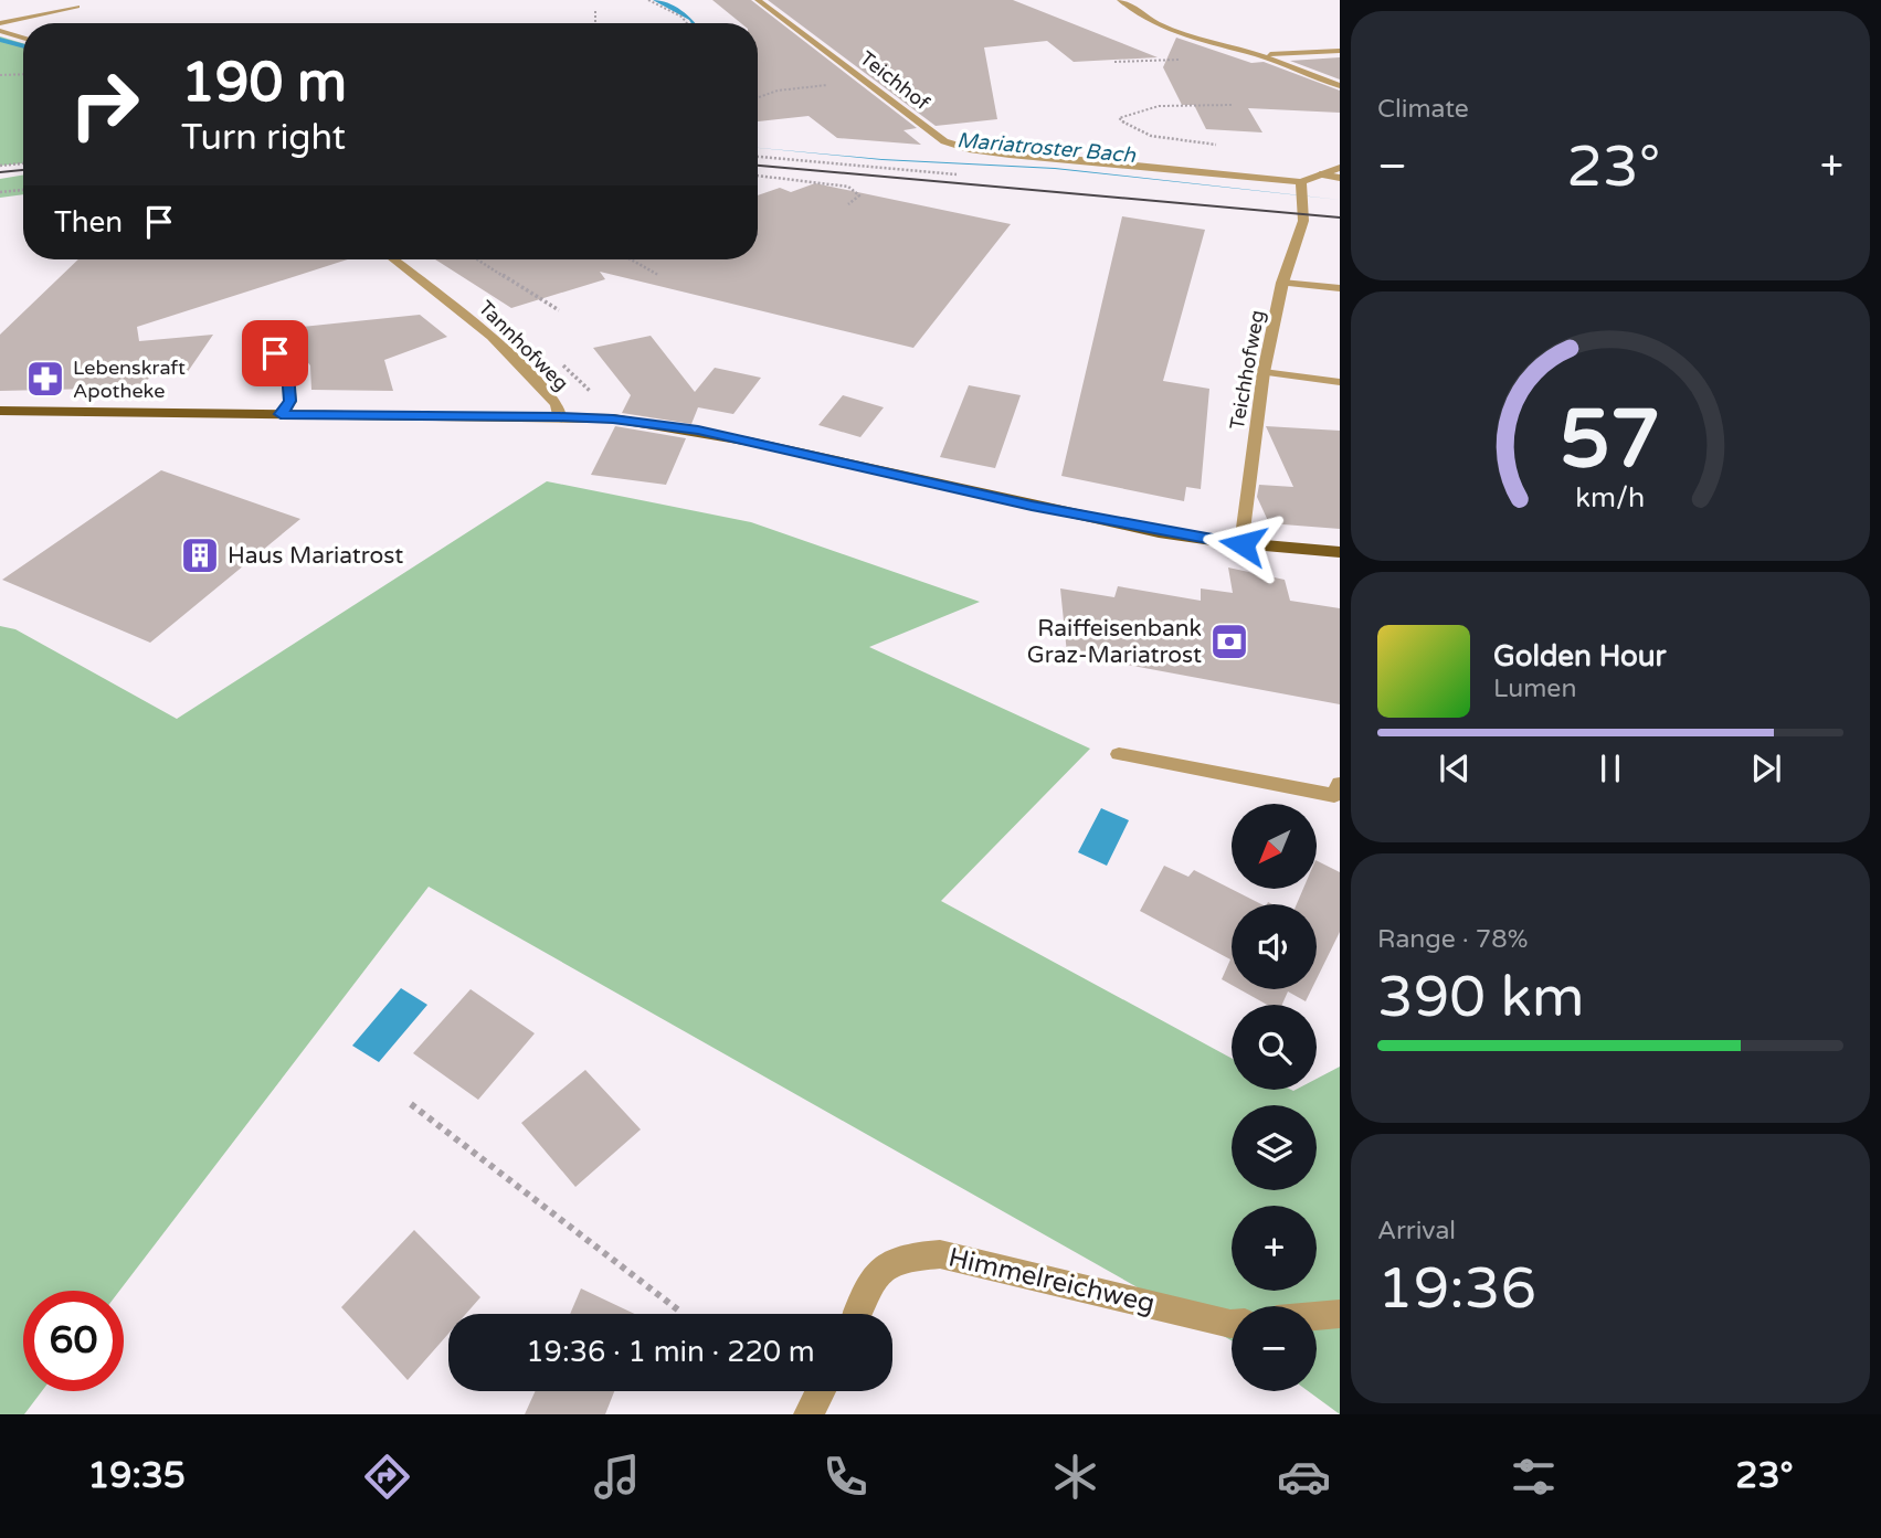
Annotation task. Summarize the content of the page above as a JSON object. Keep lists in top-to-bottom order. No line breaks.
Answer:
{"streets":{"street":["Teichhof","Tannhofweg","Teichhofweg","Himmelreichweg"]},"crossings":[["Teichhof","Teichhofweg"]],"water":["Mariatroster Bach"],"places":{"pharmacy":["Lebenskraft Apotheke"],"building":["Haus Mariatrost"],"bank":["Raiffeisenbank Graz-Mariatrost"]},"north":"bottom left","page":{"tile":["Climate",["Range · 78%","390 km"],["Arrival","19:36"]],"turn":["190 m","Turn right"],"heat":["−","23°","+"],"then":"Then","song":["Golden Hour","Lumen"],"map_buttons":["+","−"],"limit":"60","trip":"19:36 · 1 min · 220 m","tabs":["19:35","23°"],"gauge":["57","km/h"]}}
